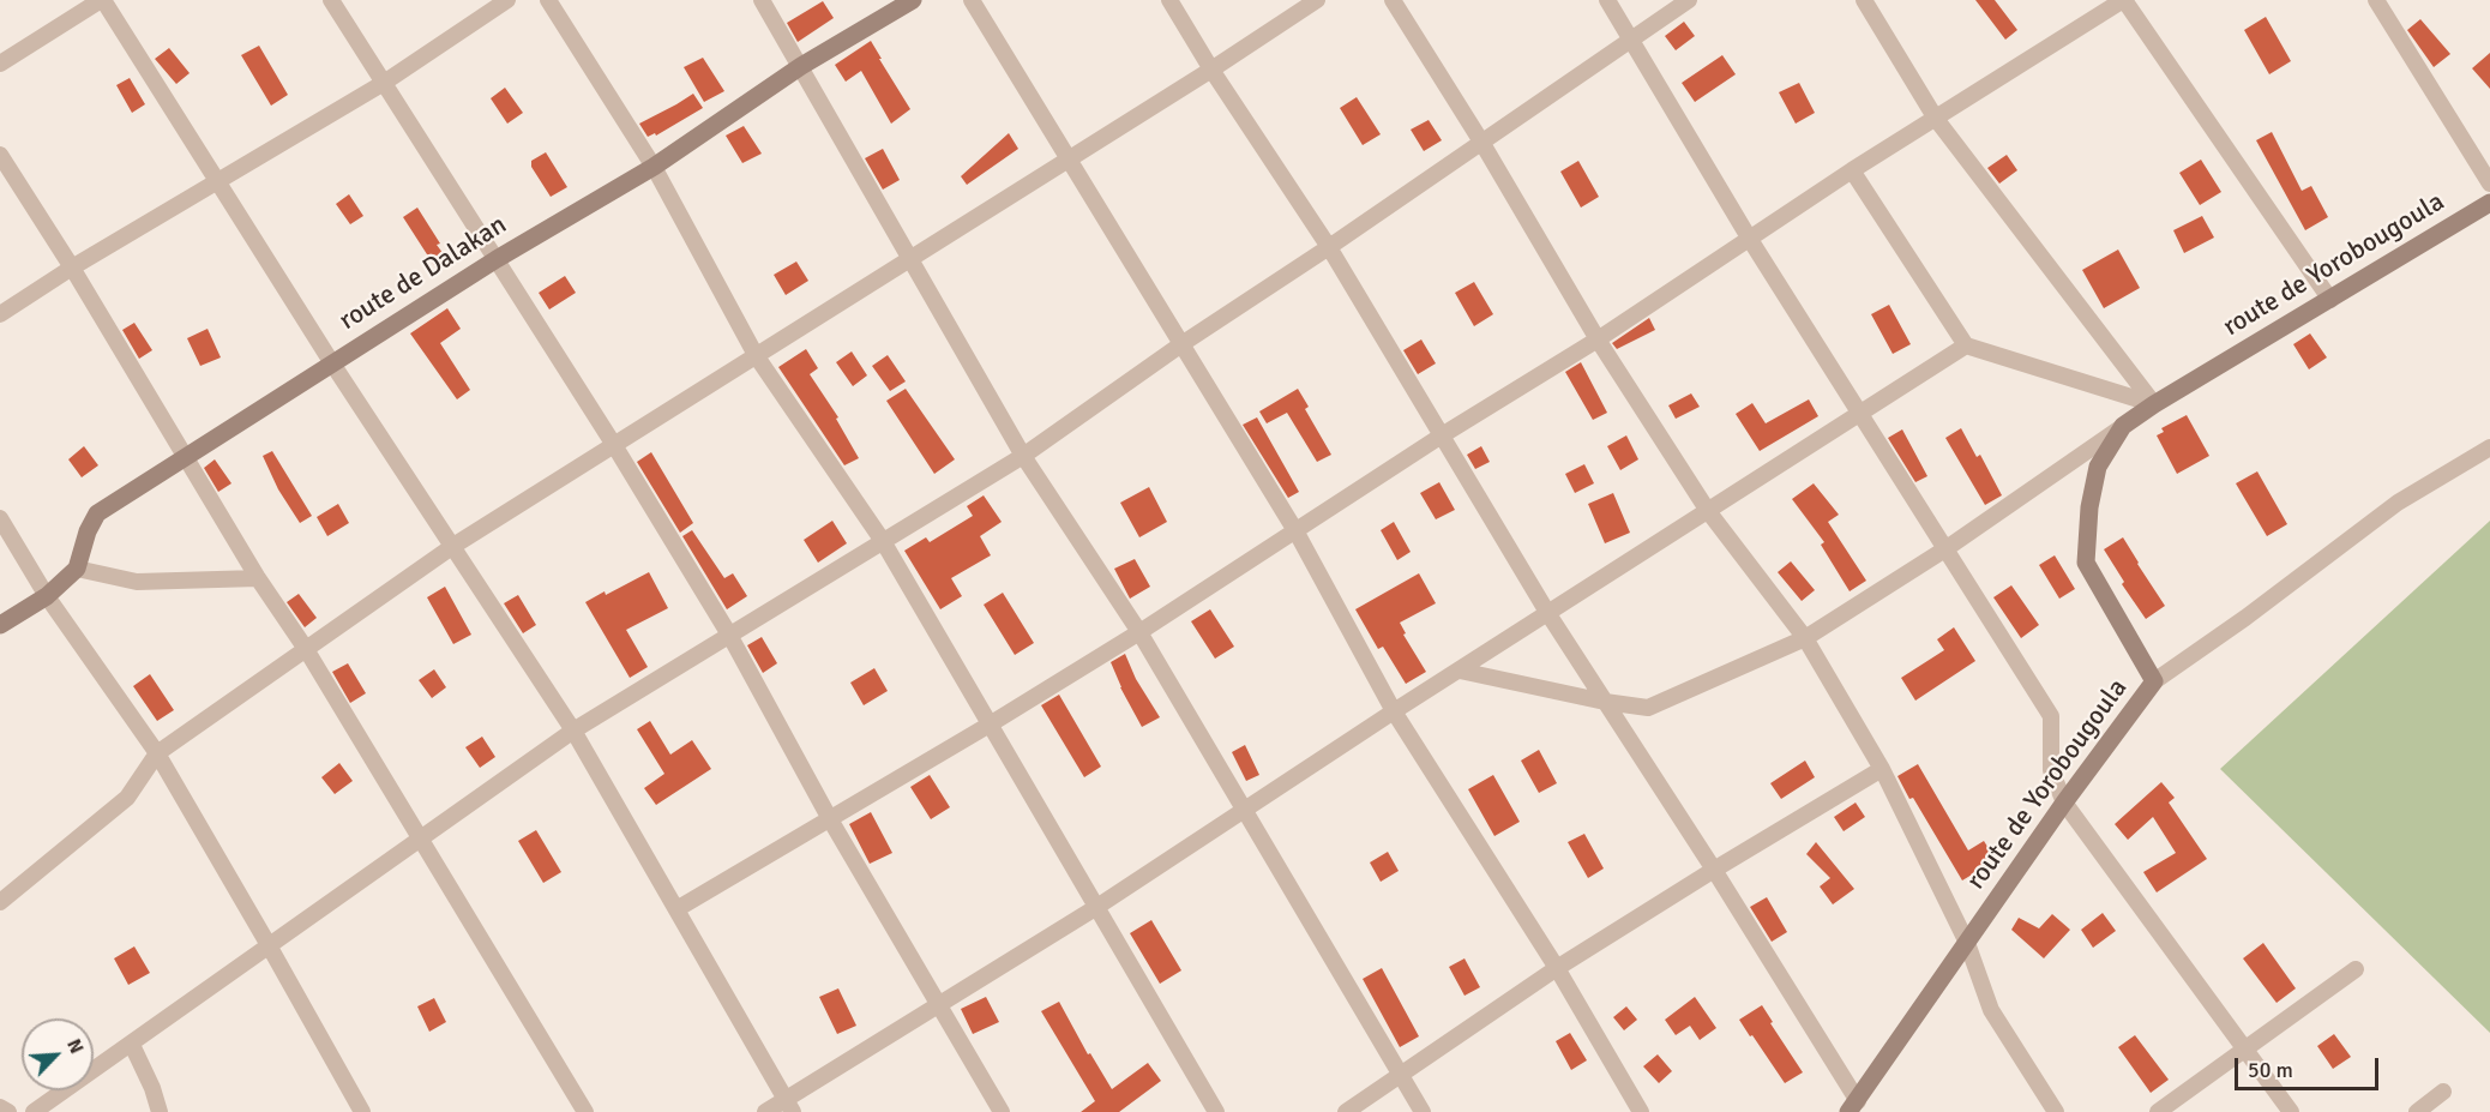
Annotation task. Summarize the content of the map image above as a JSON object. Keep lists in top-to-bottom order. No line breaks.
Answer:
{"streets":{"main road":["route de Yorobougoula","route de Dalakan"]},"scale_bar":"50 m","north":"top right"}
